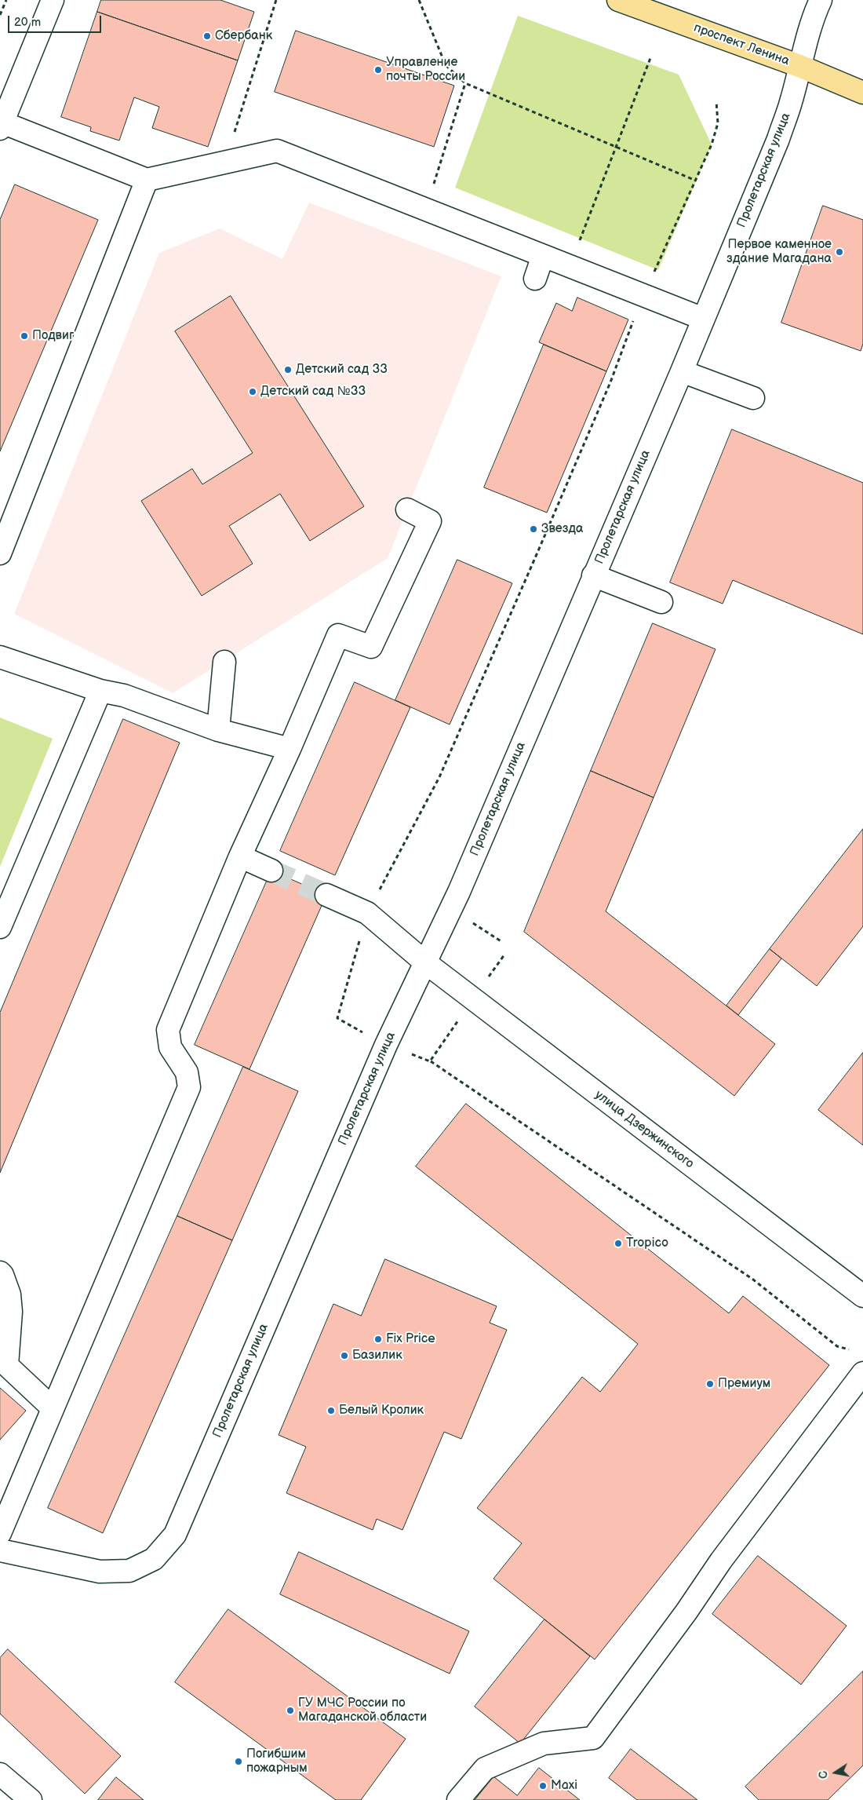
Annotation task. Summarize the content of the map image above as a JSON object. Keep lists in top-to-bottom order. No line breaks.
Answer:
{"streets":{"main road":["проспект Ленина"],"street":["Пролетарская улица","улица Дзержинского"]},"crossings":[["проспект Ленина","Пролетарская улица"],["Пролетарская улица","улица Дзержинского"]],"places":["Сбербанк","Управление почты России","Первое каменное здание Магадана","Подвиг","Детский сад 33","Детский сад №33","Звезда","Tropico","Fix Price","Базилик","Премиум","Белый Кролик","ГУ МЧС России по Магаданской области","Погибшим пожарным","Maxi"],"scale_bar":"20 m","north":"left"}
